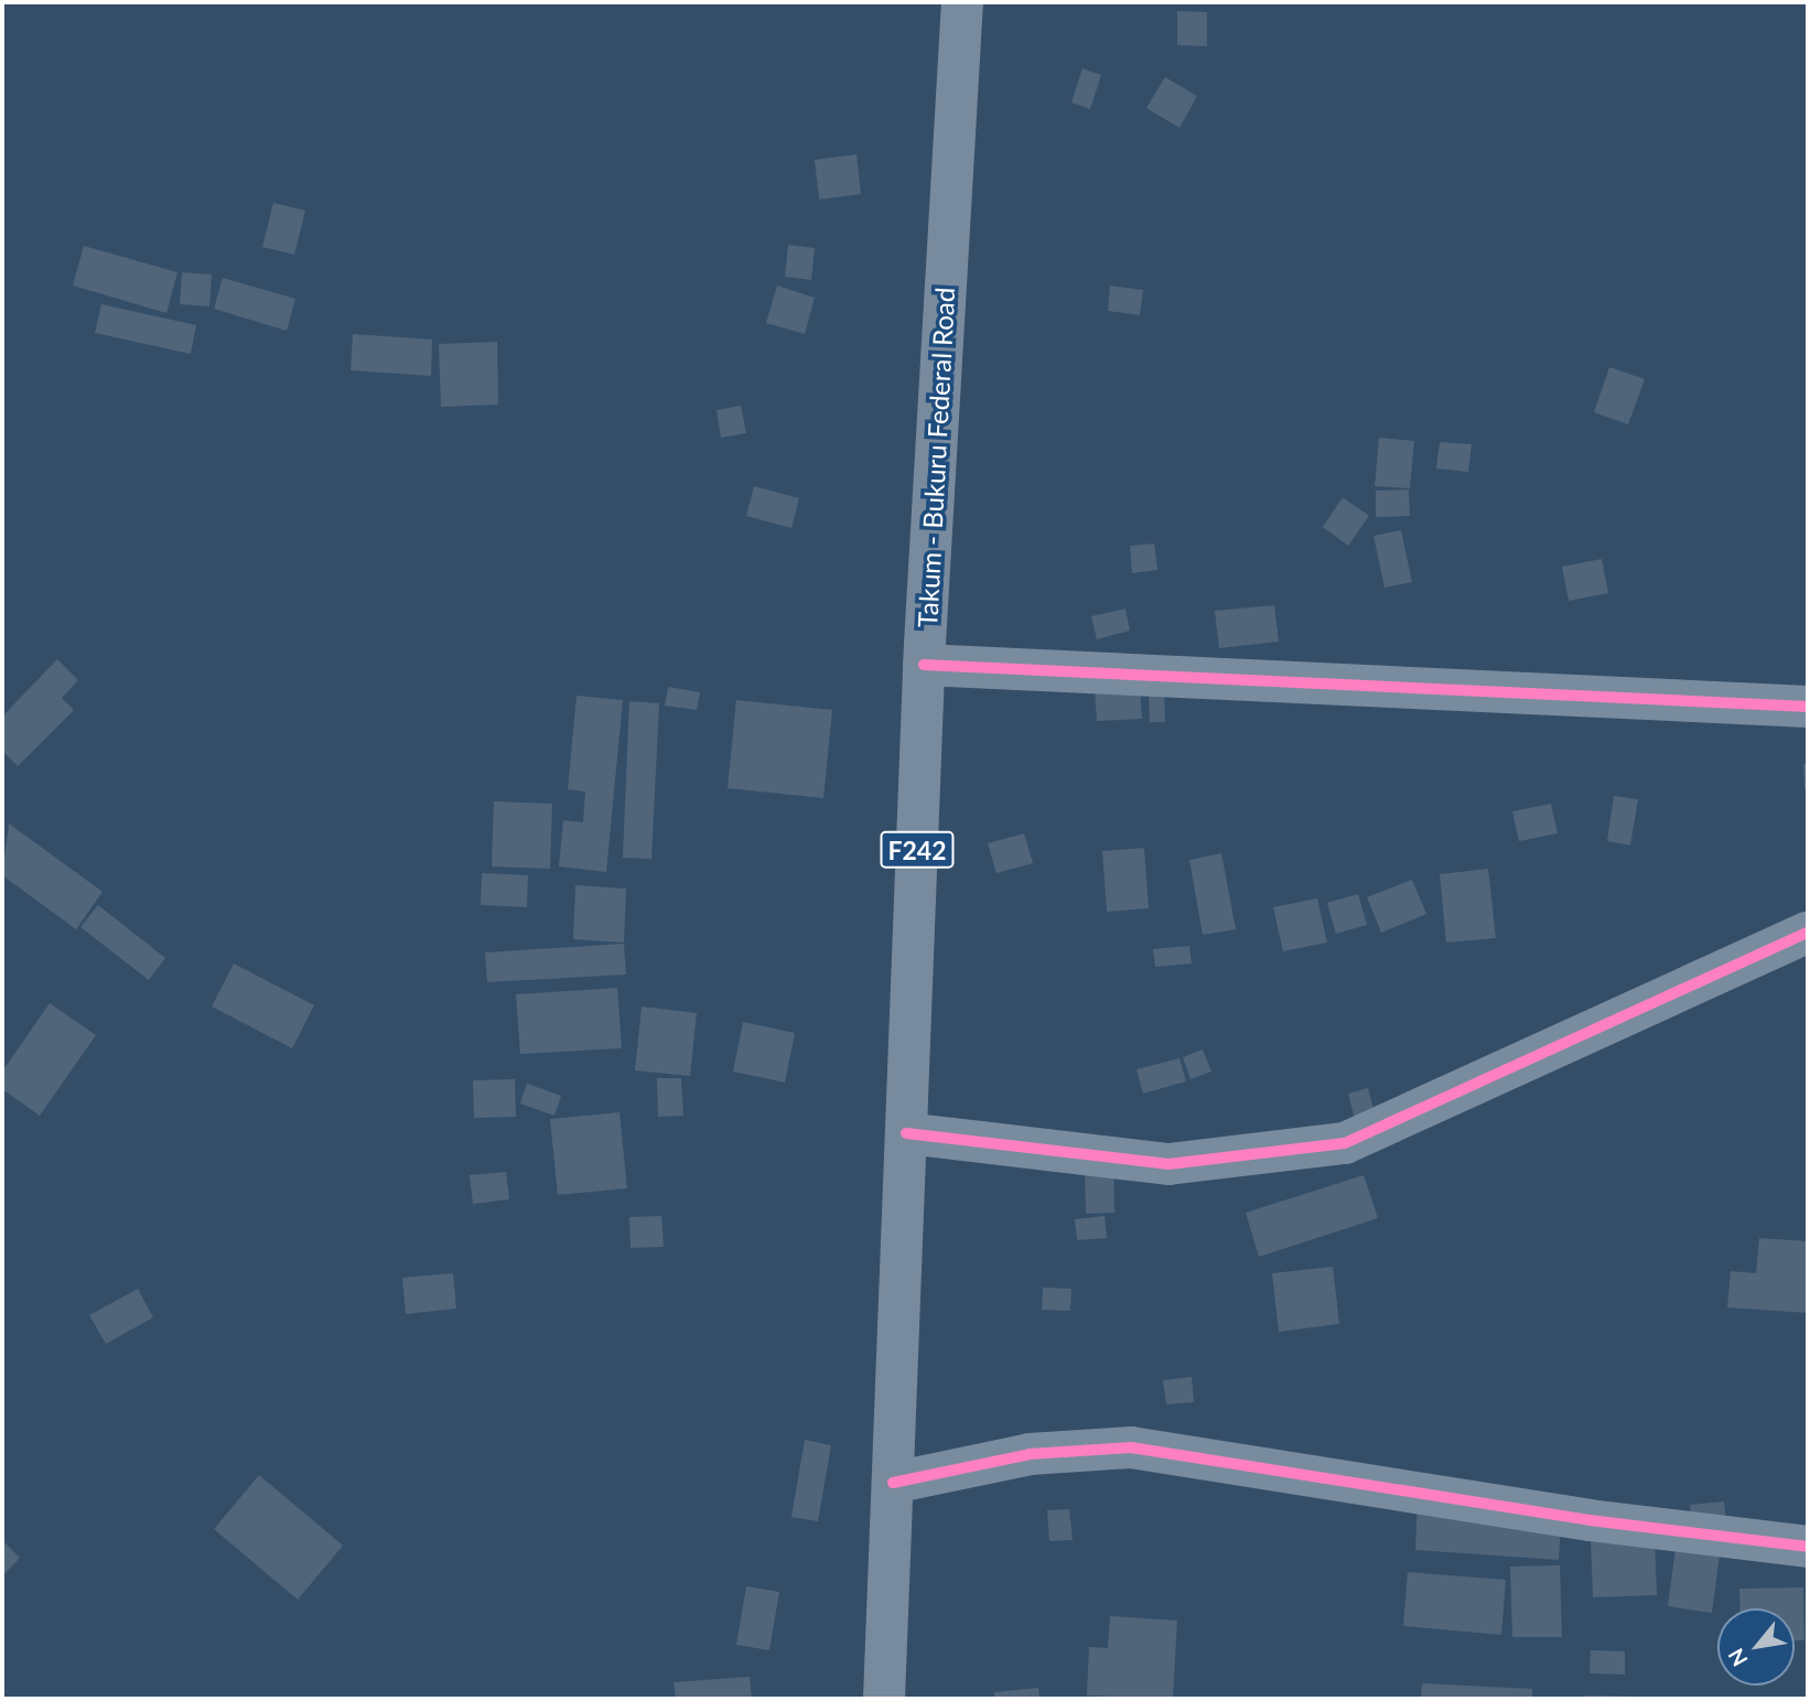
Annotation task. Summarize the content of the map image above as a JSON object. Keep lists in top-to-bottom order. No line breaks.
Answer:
{"streets":{"main road":["Takum - Bukuru Federal Road","F242"]},"north":"bottom left"}
